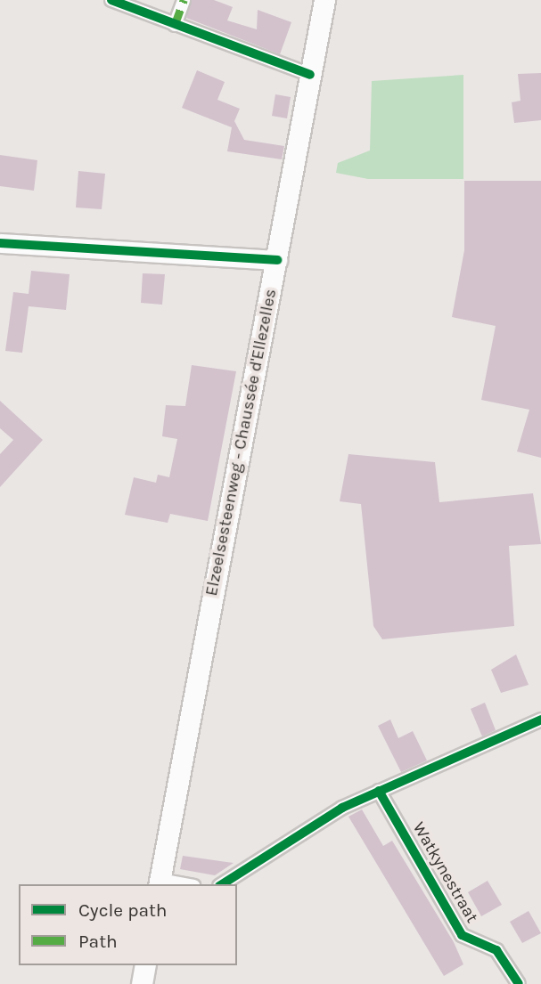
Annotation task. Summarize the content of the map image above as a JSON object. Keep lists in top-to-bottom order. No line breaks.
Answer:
{"streets":{"main road":["Elzeelsesteenweg - Chaussée d'Ellezelles"],"street":["Watkynestraat"]},"legend":["Cycle path","Path"]}
